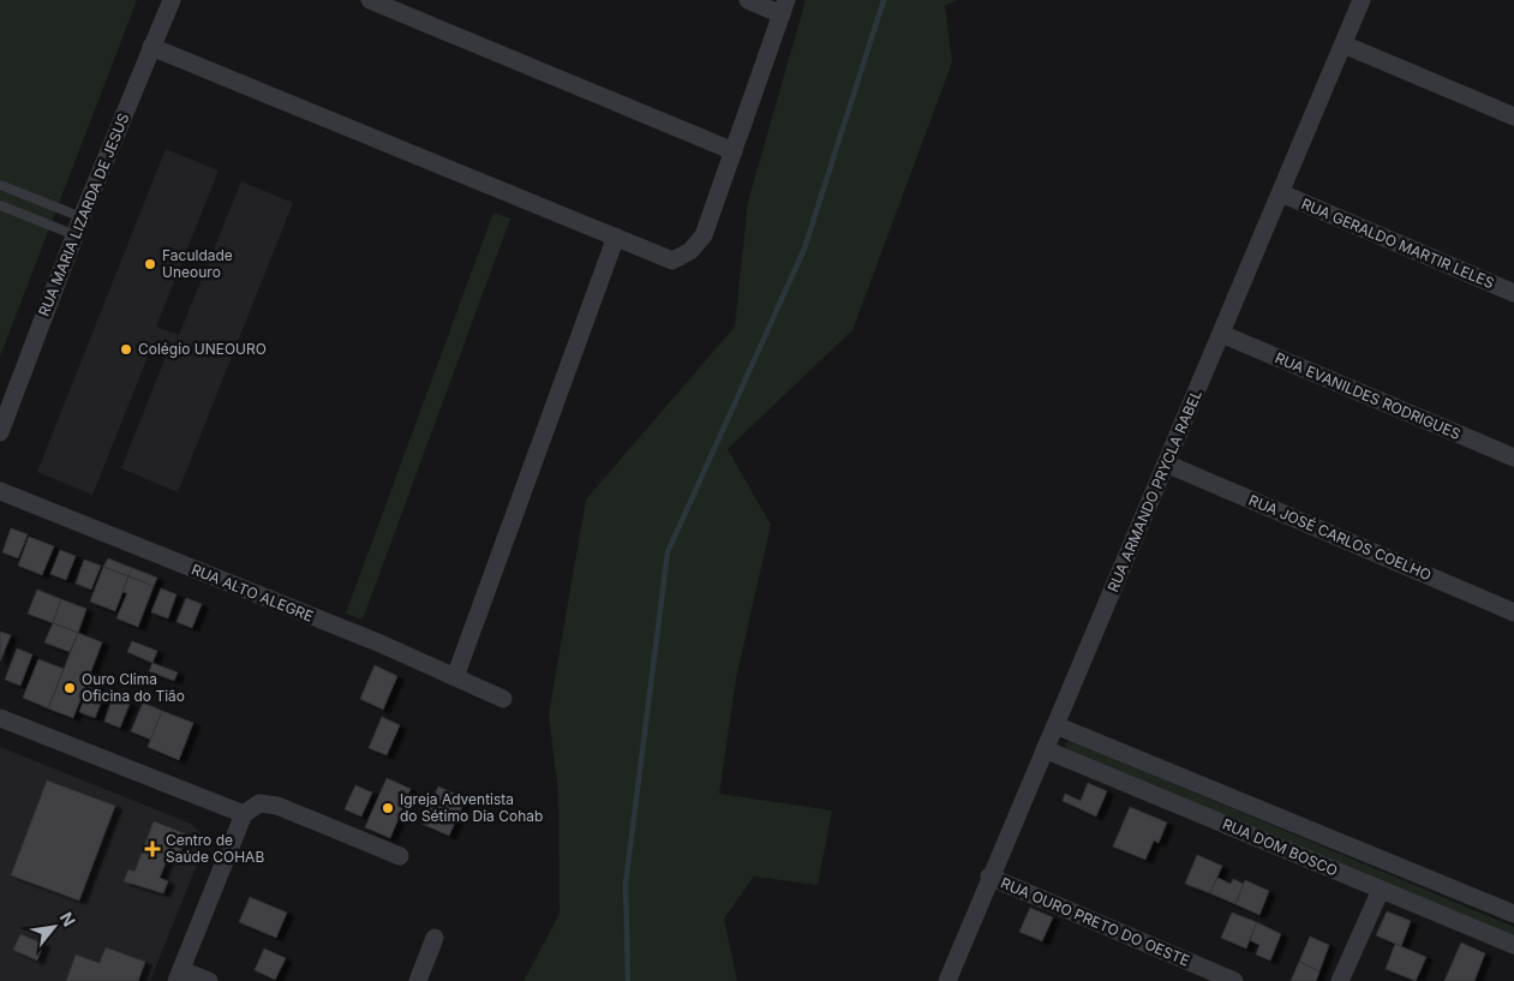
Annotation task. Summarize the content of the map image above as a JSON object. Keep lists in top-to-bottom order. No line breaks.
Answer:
{"streets":{"street":["RUA MARIA LIZARDA DE JESUS","RUA GERALDO MARTIR LELES","RUA EVANILDES RODRIGUES","RUA ARMANDO PRYCLA RABEL","RUA JOSÉ CARLOS COELHO","RUA ALTO ALEGRE","RUA DOM BOSCO","RUA OURO PRETO DO OESTE"]},"crossings":[["RUA GERALDO MARTIR LELES","RUA ARMANDO PRYCLA RABEL"],["RUA EVANILDES RODRIGUES","RUA ARMANDO PRYCLA RABEL"],["RUA ARMANDO PRYCLA RABEL","RUA JOSÉ CARLOS COELHO"],["RUA ARMANDO PRYCLA RABEL","RUA DOM BOSCO"],["RUA ARMANDO PRYCLA RABEL","RUA OURO PRETO DO OESTE"]],"places":{"other":["Faculdade Uneouro","Colégio UNEOURO","Ouro Clima Oficina do Tião","Igreja Adventista do Sétimo Dia Cohab"],"health":["Centro de Saúde COHAB"]},"north":"top right"}
